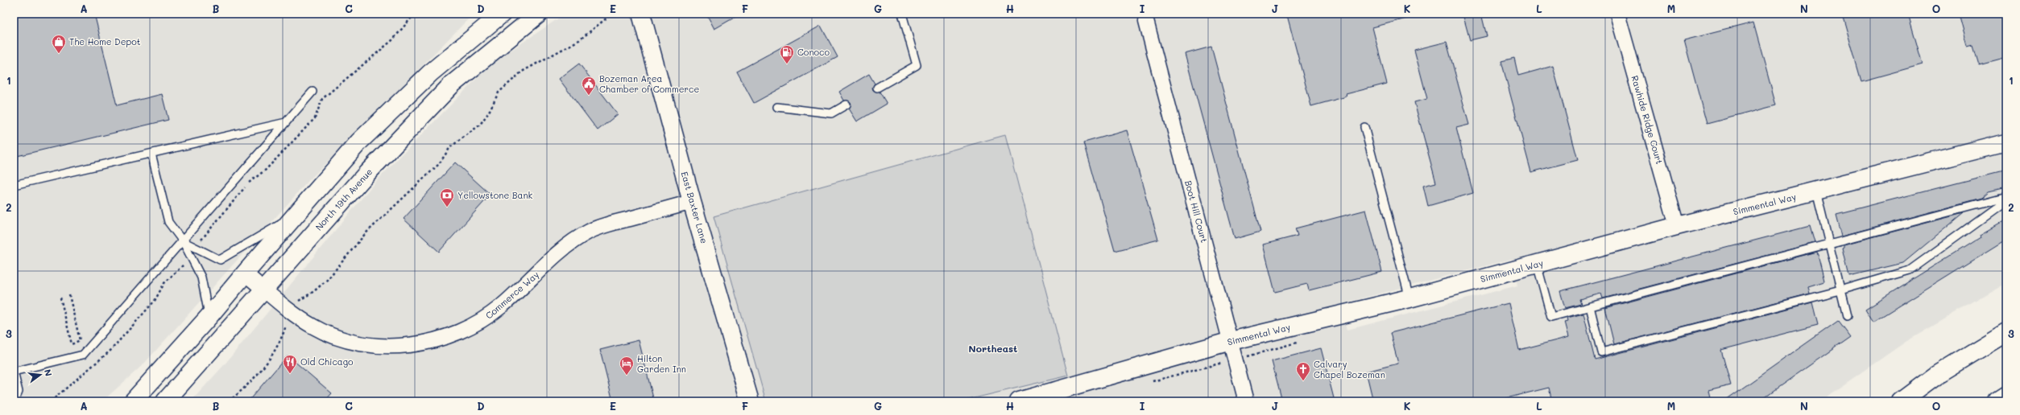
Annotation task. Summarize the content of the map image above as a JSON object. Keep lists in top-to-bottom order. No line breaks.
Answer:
{"streets":{"main road":["North 19th Avenue","Simmental Way","East Baxter Lane"],"street":["Rawhide Ridge Court","Boot Hill Court","Commerce Way"]},"crossings":[["Rawhide Ridge Court","Simmental Way"],["North 19th Avenue","Commerce Way"],["Simmental Way","Boot Hill Court"],["East Baxter Lane","Commerce Way"]],"districts":["Northeast"],"places":{"shop":["The Home Depot"],"fuel station":["Conoco"],"public building":["Bozeman Area Chamber of Commerce"],"bank":["Yellowstone Bank"],"restaurant":["Old Chicago"],"hotel":["Hilton Garden Inn"],"church":["Calvary Chapel Bozeman"]},"north":"right","grid":{"columns":["A","B","C","D","E","F","G","H","I","J","K","L","M","N","O"],"rows":["1","2","3"]}}
